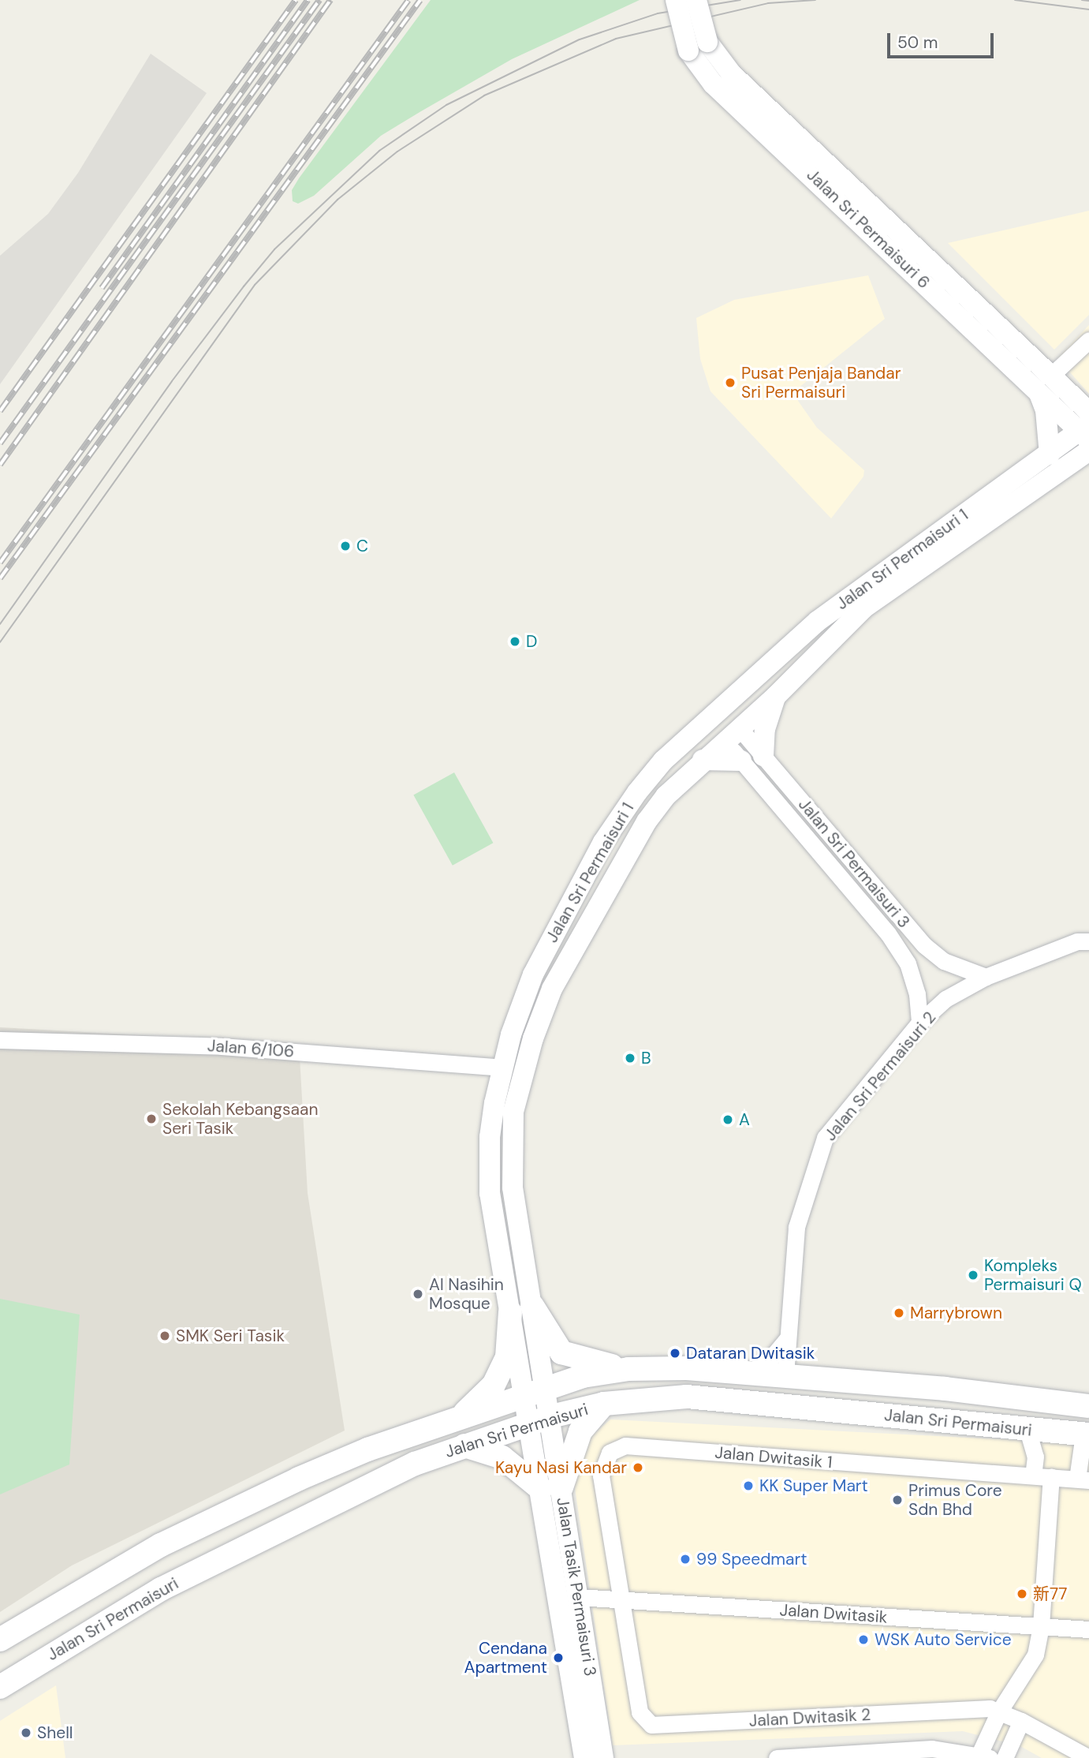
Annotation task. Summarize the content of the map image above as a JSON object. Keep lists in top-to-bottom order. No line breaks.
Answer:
{"streets":{"main road":["Jalan Sri Permaisuri"],"street":["Jalan Sri Permaisuri 6","Jalan Sri Permaisuri 1","Jalan Sri Permaisuri 3","Jalan 6/106","Jalan Sri Permaisuri 2","Jalan Dwitasik 1","Jalan Tasik Permaisuri 3","Jalan Dwitasik","Jalan Dwitasik 2"]},"crossings":[["Jalan Sri Permaisuri 6","Jalan Sri Permaisuri 1"],["Jalan Sri Permaisuri 1","Jalan Sri Permaisuri 3"],["Jalan Sri Permaisuri 1","Jalan 6/106"],["Jalan Sri Permaisuri 1","Jalan Sri Permaisuri"],["Jalan Sri Permaisuri 1","Jalan Tasik Permaisuri 3"],["Jalan Sri Permaisuri 3","Jalan Sri Permaisuri 2"],["Jalan Sri Permaisuri 2","Jalan Sri Permaisuri"],["Jalan Sri Permaisuri","Jalan Tasik Permaisuri 3"],["Jalan Dwitasik 1","Jalan Dwitasik"],["Jalan Dwitasik 1","Jalan Dwitasik 2"],["Jalan Tasik Permaisuri 3","Jalan Dwitasik"],["Jalan Dwitasik","Jalan Dwitasik 2"]],"places":["Pusat Penjaja Bandar Sri Permaisuri","C","D","B","Sekolah Kebangsaan Seri Tasik","A","Kompleks Permaisuri Q","Al Nasihin Mosque","Marrybrown","SMK Seri Tasik","Dataran Dwitasik","Kayu Nasi Kandar","KK Super Mart","Primus Core Sdn Bhd","99 Speedmart","新77","WSK Auto Service","Cendana Apartment","Shell"],"scale_bar":"50 m"}
